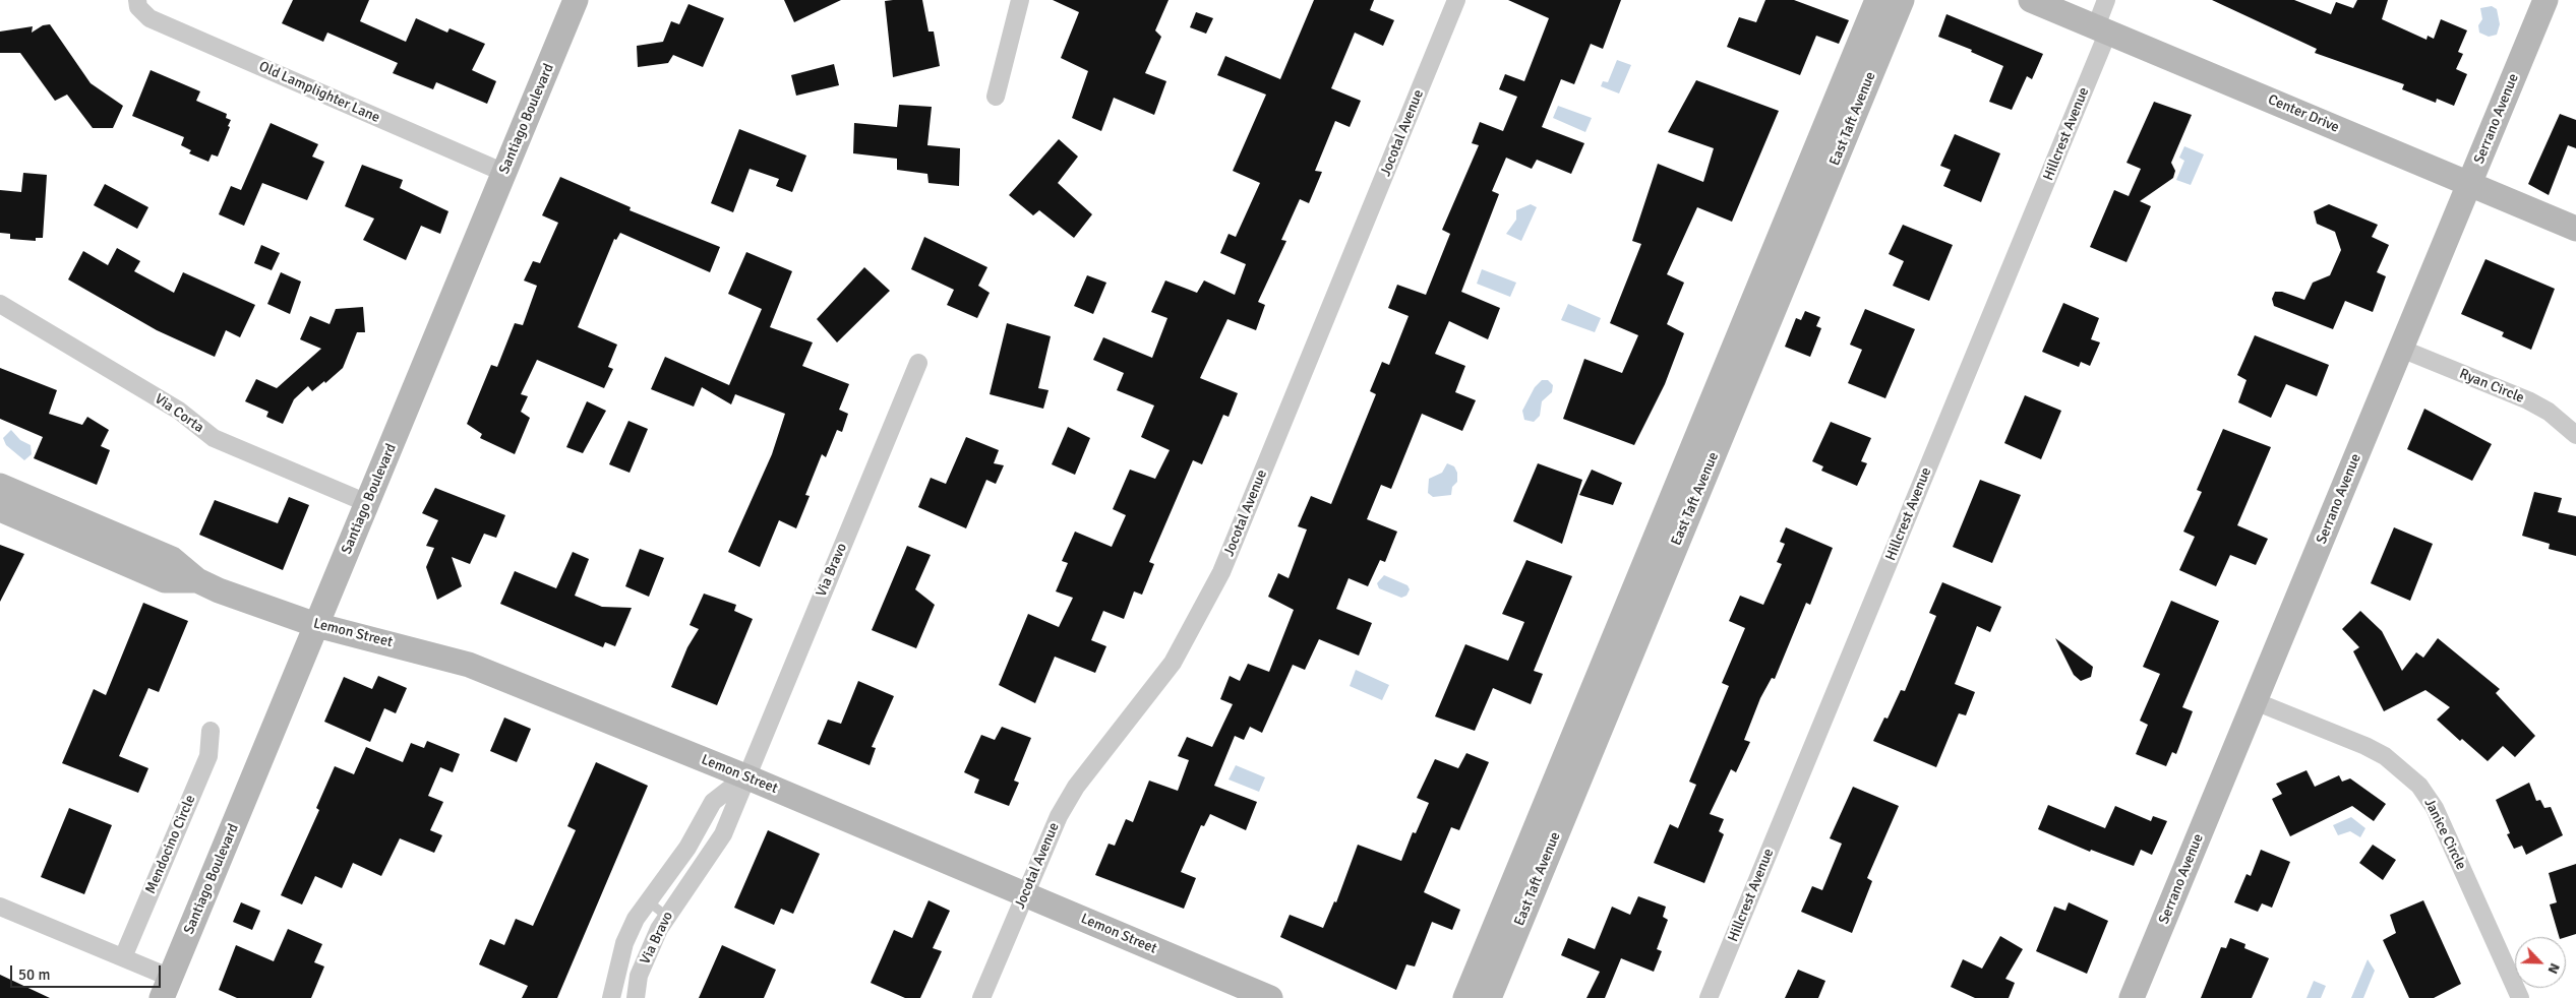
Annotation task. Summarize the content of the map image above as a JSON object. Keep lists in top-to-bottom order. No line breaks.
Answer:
{"streets":{"street":["Old Lamplighter Lane","Center Drive","Santiago Boulevard","East Taft Avenue","Serrano Avenue","Jocotal Avenue","Hillcrest Avenue","Ryan Circle","Via Corta","Via Bravo","Lemon Street","Janice Circle","Mendocino Circle"]},"crossings":[["Old Lamplighter Lane","Santiago Boulevard"],["Center Drive","Serrano Avenue"],["Center Drive","Hillcrest Avenue"],["Santiago Boulevard","Via Corta"],["Santiago Boulevard","Lemon Street"],["Serrano Avenue","Ryan Circle"],["Serrano Avenue","Janice Circle"],["Jocotal Avenue","Lemon Street"],["Via Bravo","Lemon Street"]],"scale_bar":"50 m","north":"bottom right"}
